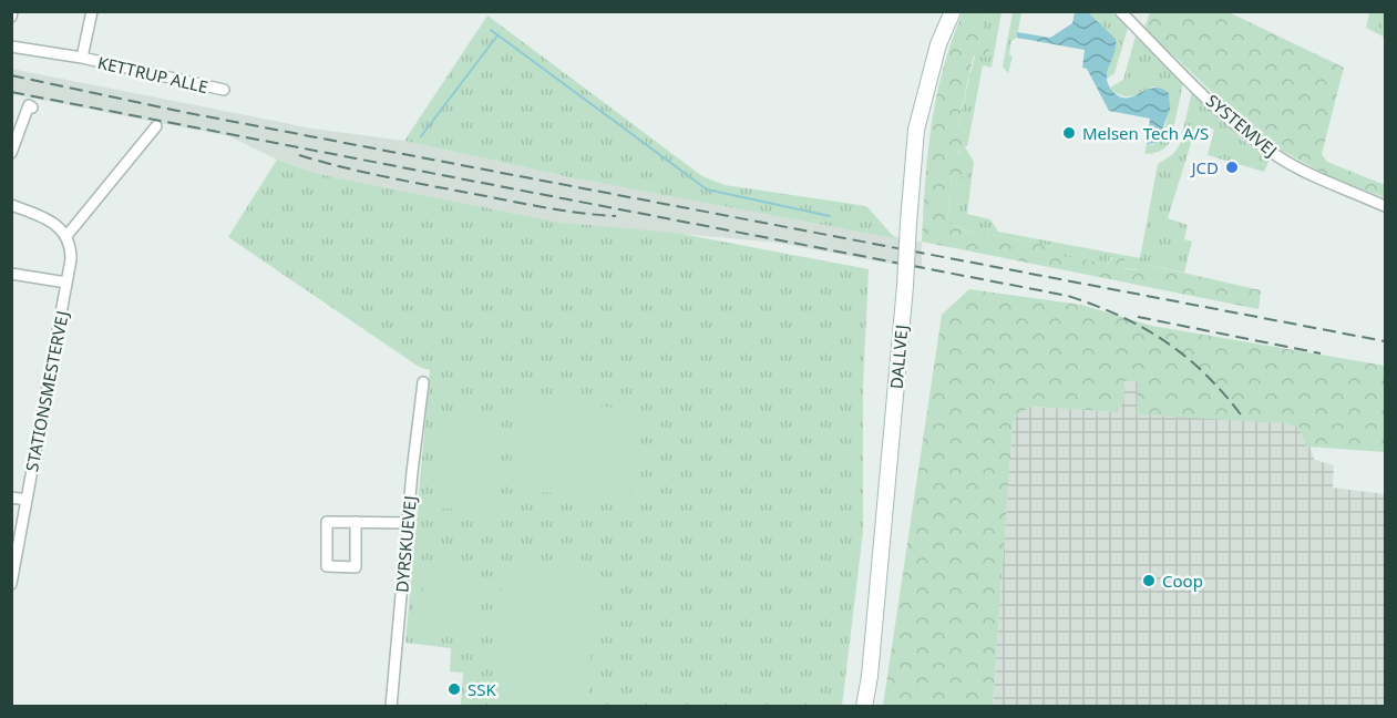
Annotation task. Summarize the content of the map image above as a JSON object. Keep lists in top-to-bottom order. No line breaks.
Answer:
{"streets":{"street":["KETTRUP ALLE","SYSTEMVEJ","DALLVEJ","STATIONSMESTERVEJ","DYRSKUEVEJ"]},"places":["Melsen Tech A/S","JCD","Coop","SSK"]}
